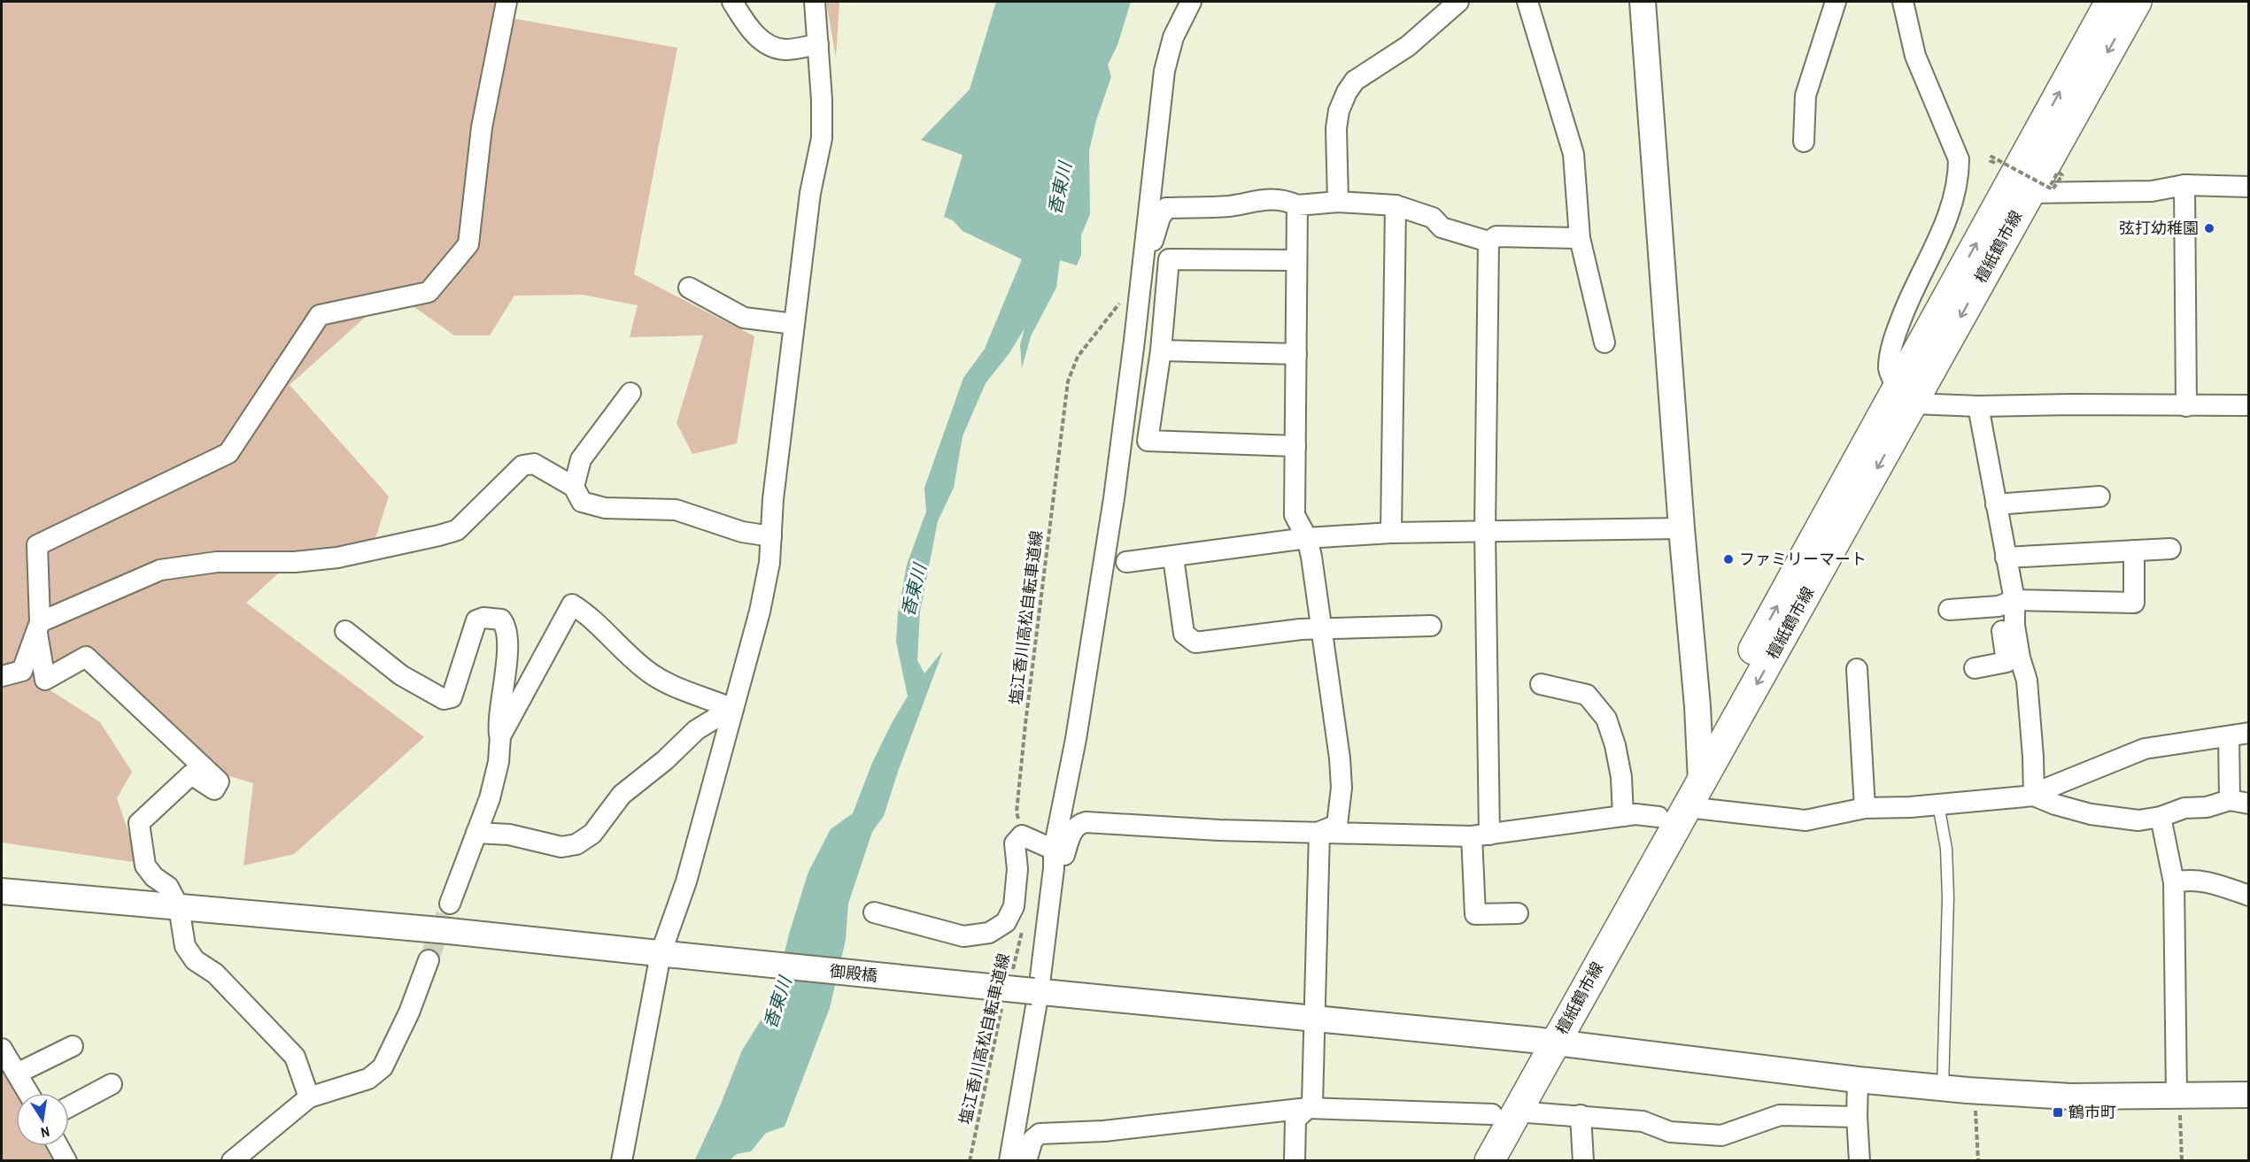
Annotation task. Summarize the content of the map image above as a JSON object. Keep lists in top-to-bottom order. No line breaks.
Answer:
{"streets":{"main road":["檀紙鶴市線"],"street":["御殿橋"],"path":["塩江香川高松自転車道線"]},"crossings":[["檀紙鶴市線","御殿橋"]],"water":["香東川"],"places":{"other":["弦打幼稚園","ファミリーマート"],"transit":["鶴市町"]},"north":"bottom"}
